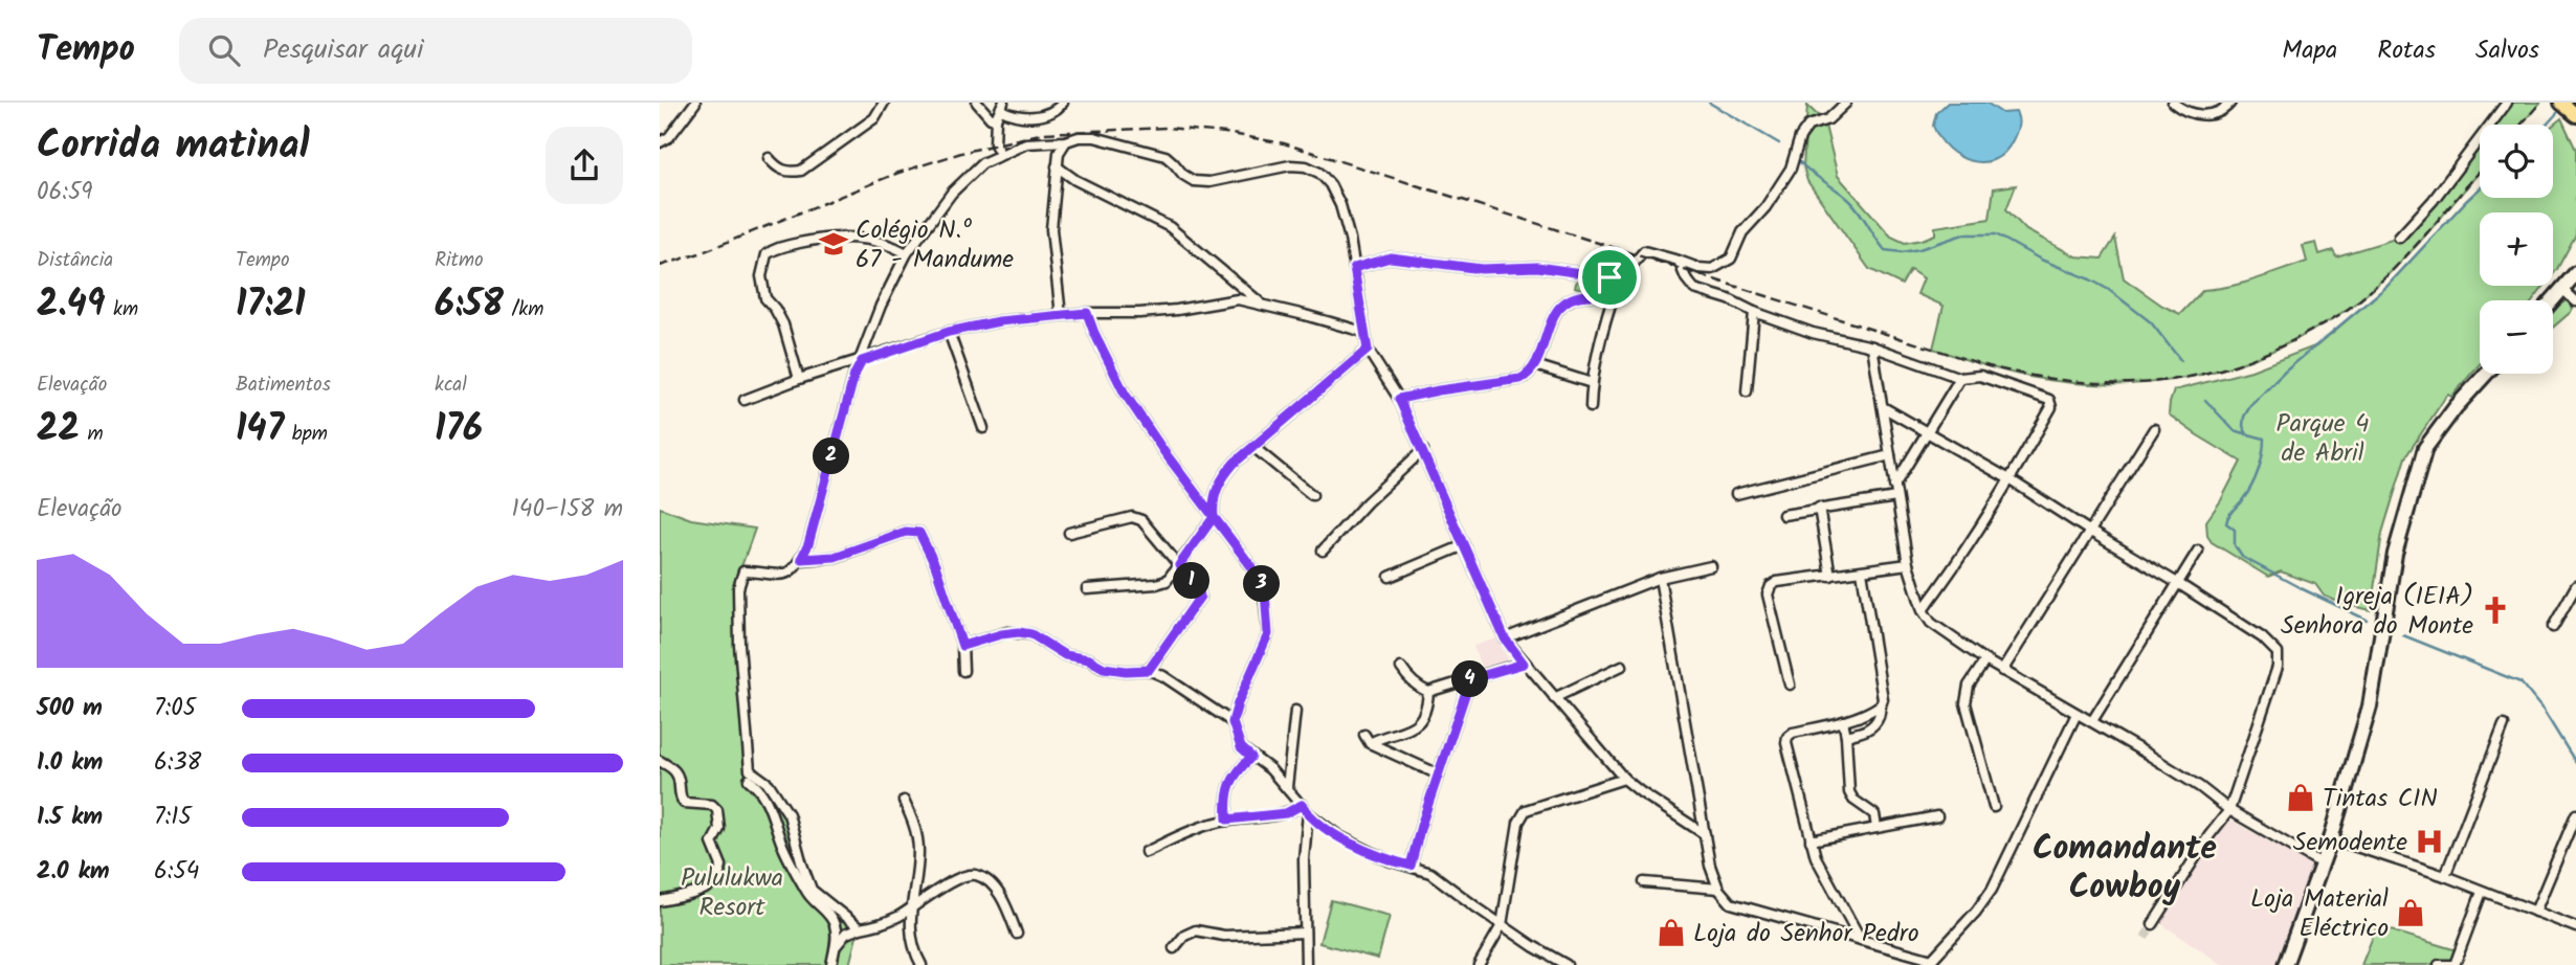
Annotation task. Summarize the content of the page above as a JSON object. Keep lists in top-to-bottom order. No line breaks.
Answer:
{"districts":["Comandante Cowboy"],"parks":["Parque 4 de Abril","Pululukwa Resort"],"places":{"school or university":["Colégio N.º 67 - Mandume"],"church":["Igreja (IEIA) Senhora do Monte"],"shop":["Tintas CIN","Loja Material Eléctrico","Loja do Senhor Pedro"],"hospital":["Semodente"]},"page":{"header":"Tempo","search":"Pesquisar aqui","nav":["Mapa","Rotas","Salvos"],"heading":["Corrida matinal","06:59"],"map_buttons":["+","−"],"stats":[["Distância","2.49 km"],["Tempo","17:21"],["Ritmo","6:58 /km"],["Elevação","22 m"],["Batimentos","147 bpm"],["kcal","176"]],"pins":["2","1","3","4"],"chart":["Elevação","140–158 m"],"list":[{"name":"500 m","note":"7:05"},{"name":"1.0 km","note":"6:38"},{"name":"1.5 km","note":"7:15"},{"name":"2.0 km","note":"6:54"}]}}
